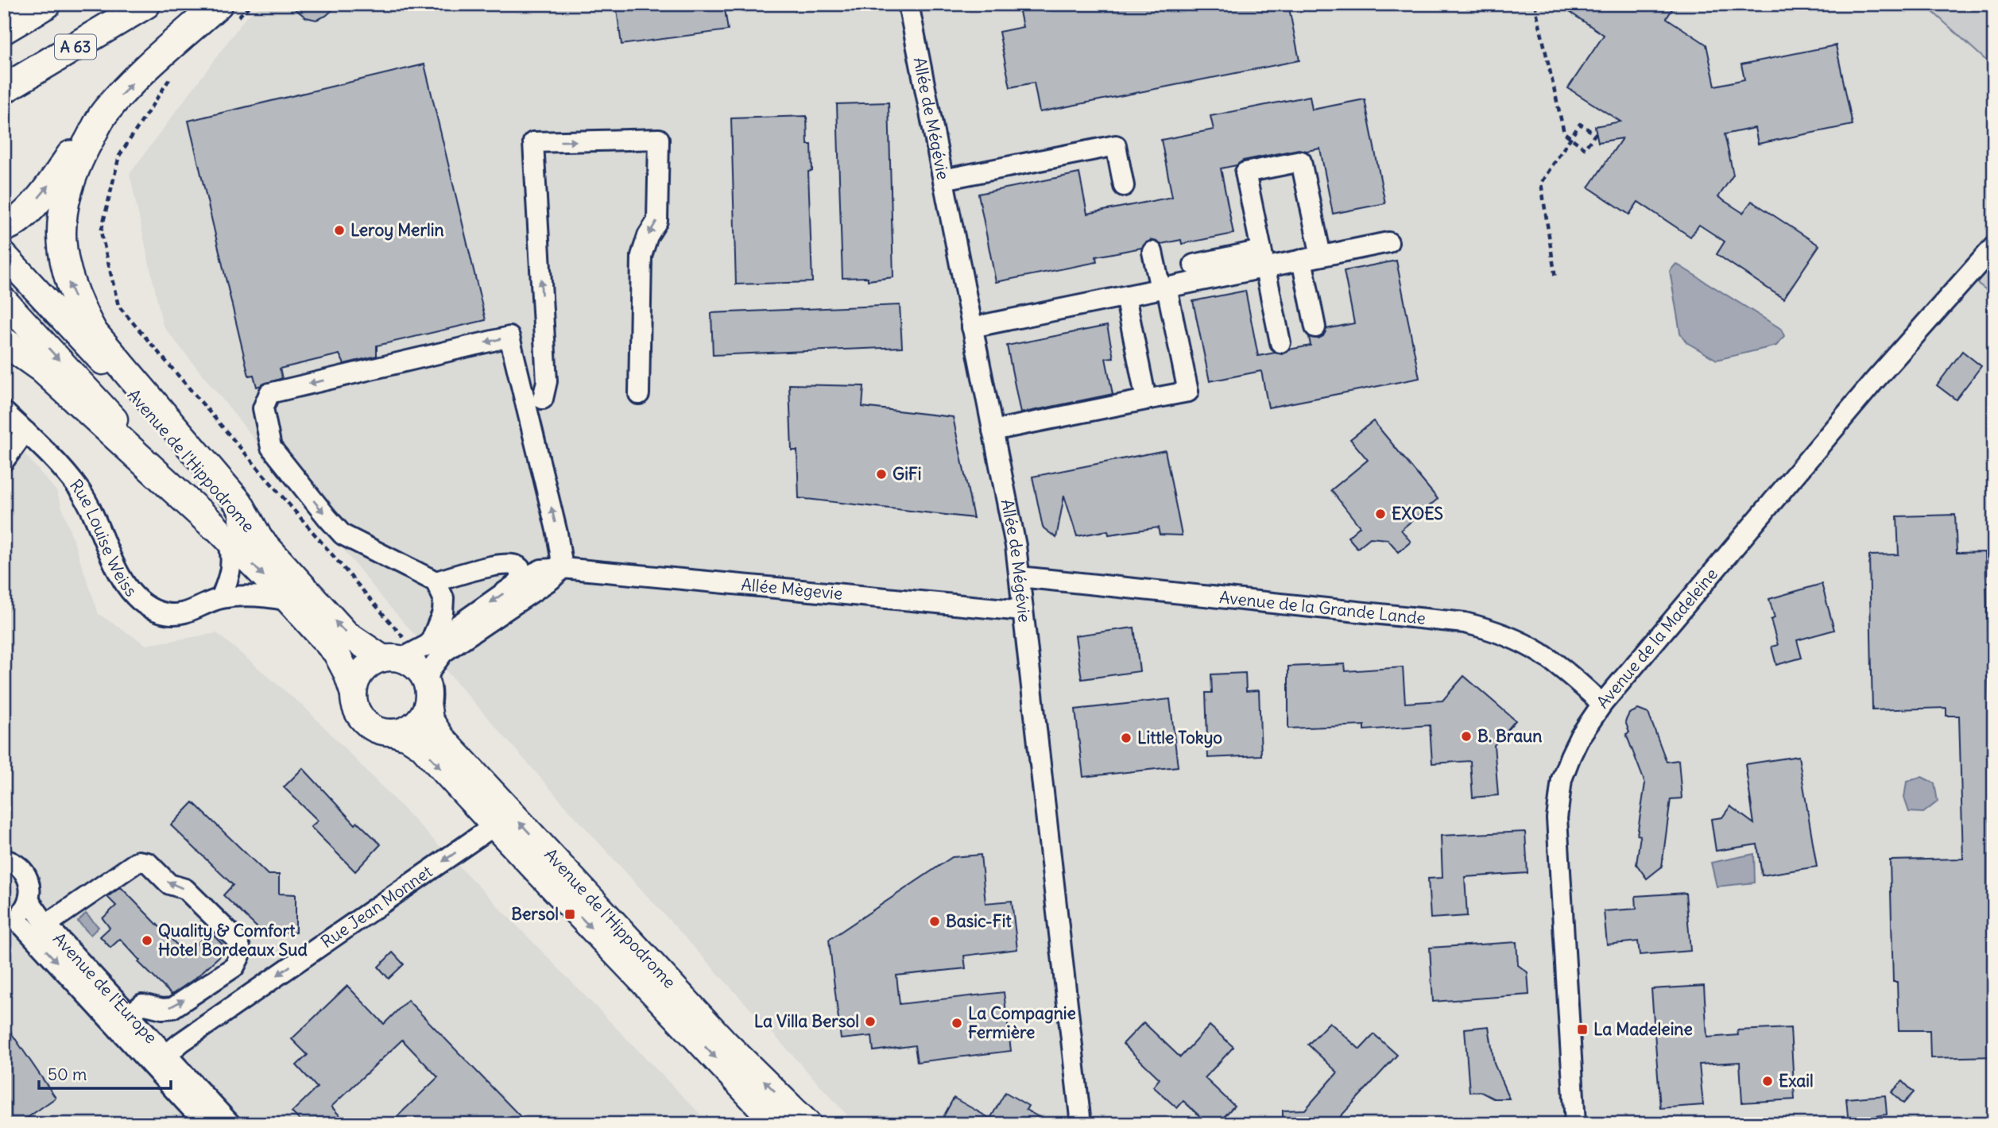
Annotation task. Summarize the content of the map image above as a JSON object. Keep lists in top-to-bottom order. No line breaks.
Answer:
{"streets":{"highway":["A 63"],"main road":["Avenue de l'Hippodrome"],"street":["Allée de Mégévie","Rue Louise Weiss","Allée Mègevie","Avenue de la Grande Lande","Avenue de la Madeleine","Rue Jean Monnet","Avenue de l'Europe"]},"crossings":[["Allée de Mégévie","Allée Mègevie"],["Allée de Mégévie","Avenue de la Grande Lande"],["Avenue de l'Hippodrome","Rue Louise Weiss"],["Avenue de l'Hippodrome","Allée Mègevie"],["Avenue de l'Hippodrome","Rue Jean Monnet"],["Avenue de la Grande Lande","Avenue de la Madeleine"],["Rue Jean Monnet","Avenue de l'Europe"]],"one_way":["Rue Jean Monnet"],"places":{"other":["Leroy Merlin","GiFi","EXOES","B. Braun","Little Tokyo","Basic-Fit","Quality & Comfort Hotel Bordeaux Sud","La Villa Bersol","La Compagnie Fermière","Exail"],"transit":["Bersol","La Madeleine"]},"scale_bar":"50 m"}
